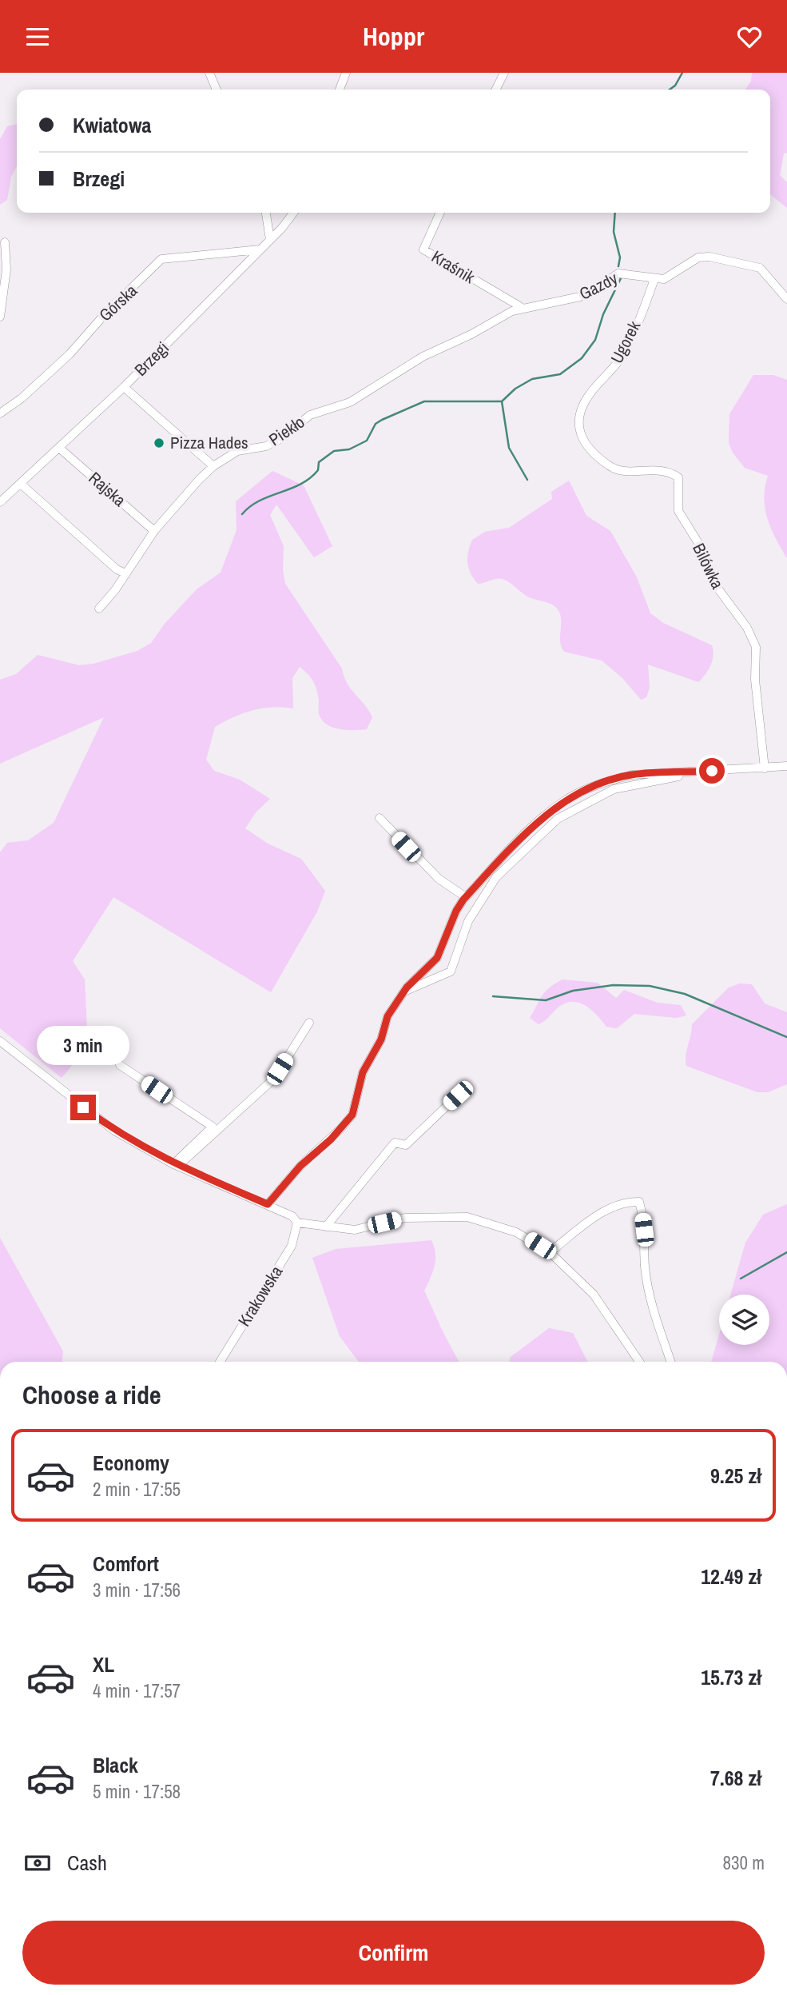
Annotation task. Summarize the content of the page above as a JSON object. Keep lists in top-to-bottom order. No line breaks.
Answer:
{"streets":{"street":["Kraśnik","Gazdy","Górska","Ugorek","Brzegi","Piekło","Rajska","Bilówka","Krakowska"]},"crossings":[["Kraśnik","Gazdy"],["Kraśnik","Piekło"],["Gazdy","Ugorek"],["Gazdy","Piekło"],["Górska","Brzegi"],["Ugorek","Bilówka"],["Brzegi","Rajska"],["Piekło","Rajska"]],"places":["Pizza Hades"],"page":{"header":"Hoppr","banner":["Kwiatowa","Brzegi"],"bubble":"3 min","heading":"Choose a ride","list":[{"name":"Economy","note":"2 min · 17:55","value":"9.25 zł"},{"name":"Comfort","note":"3 min · 17:56","value":"12.49 zł"},{"name":"XL","note":"4 min · 17:57","value":"15.73 zł"},{"name":"Black","note":"5 min · 17:58","value":"7.68 zł"}],"pay":["Cash","830 m"],"buttons":"Confirm"}}
